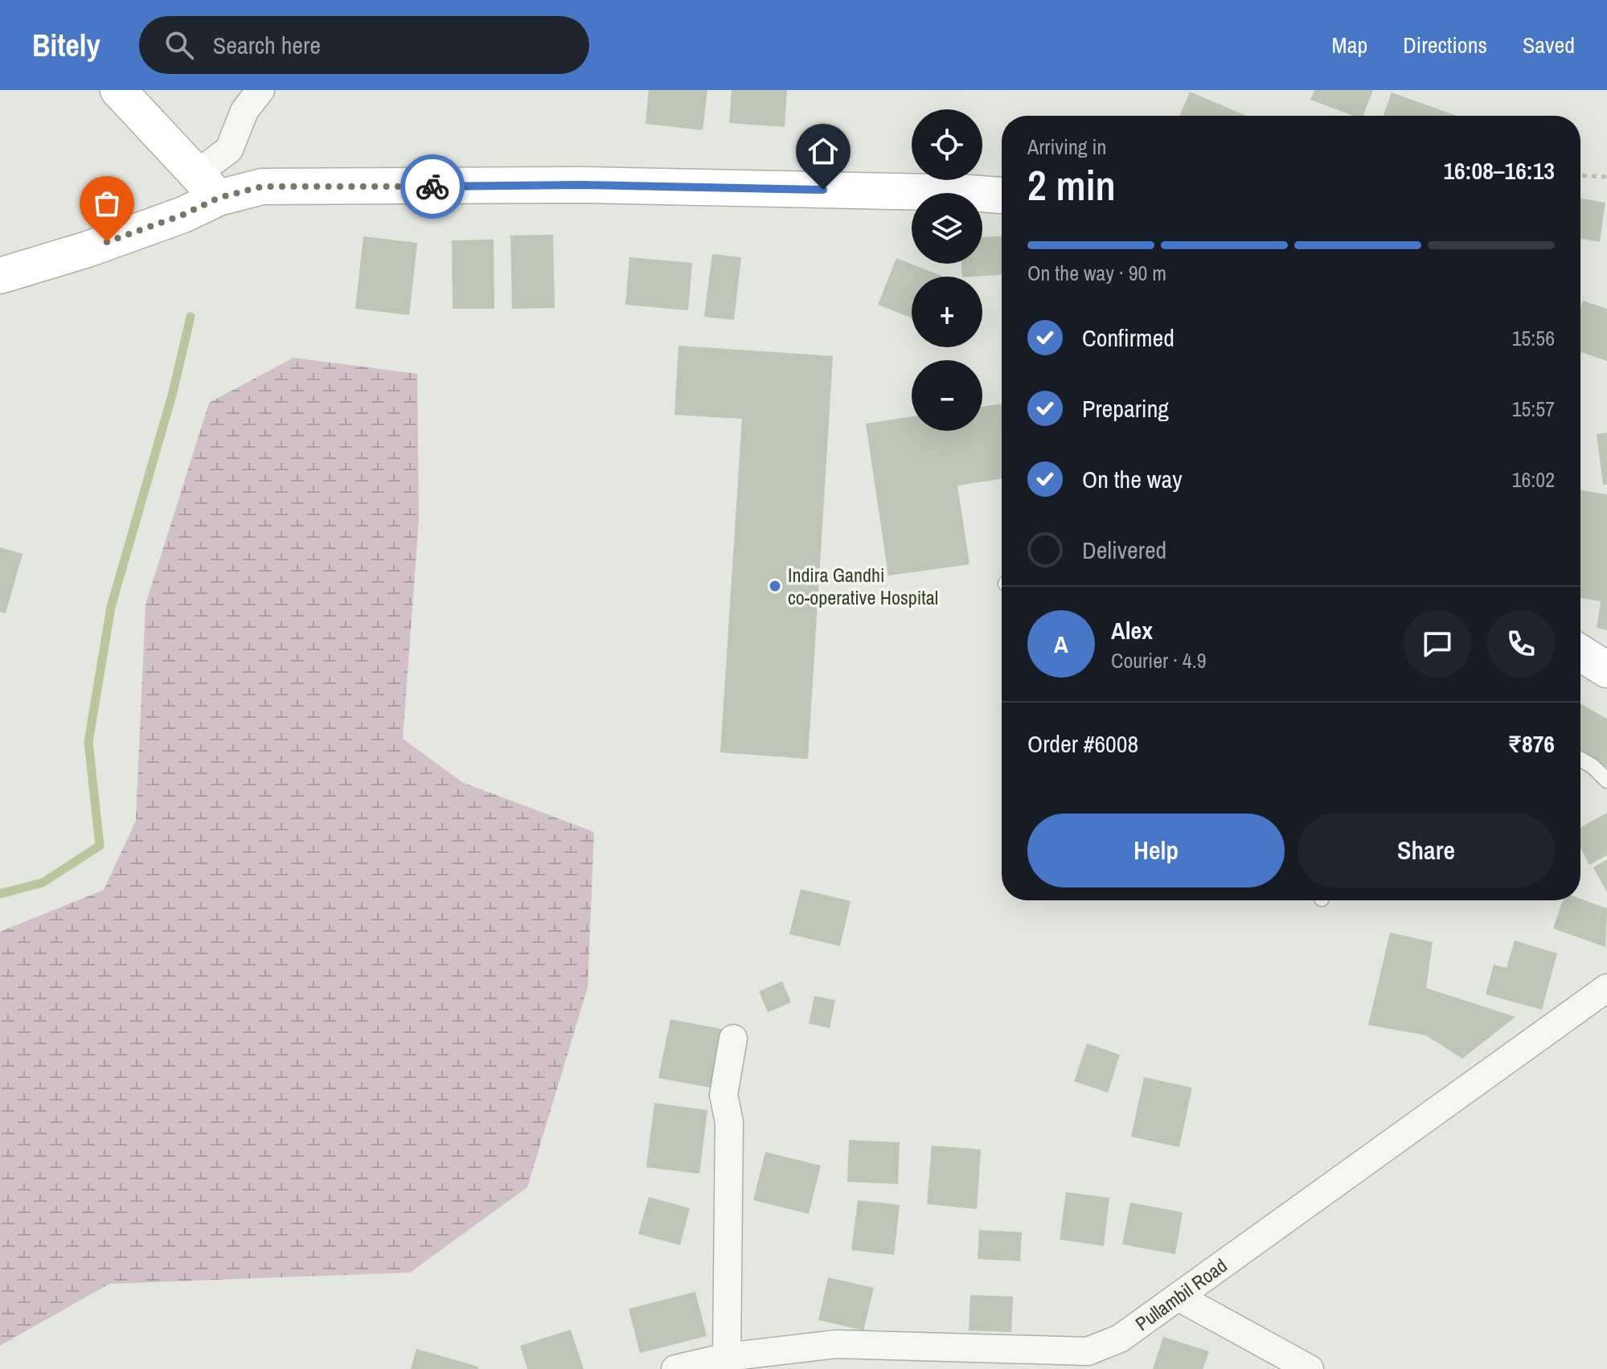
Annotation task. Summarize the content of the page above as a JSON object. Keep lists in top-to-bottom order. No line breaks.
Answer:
{"streets":{"street":["Pullambil Road"]},"places":["Indira Gandhi co-operative Hospital"],"page":{"header":"Bitely","search":"Search here","nav":["Map","Directions","Saved"],"map_buttons":["+","−"],"heading":["2 min","Arriving in","16:08–16:13"],"panel":["Alex","Courier · 4.9","Order #6008","₹876"],"bar":"On the way · 90 m","list":[["Confirmed","15:56"],["Preparing","15:57"],["On the way","16:02"],"Delivered"],"round":"A","buttons":["Help","Share"]}}
